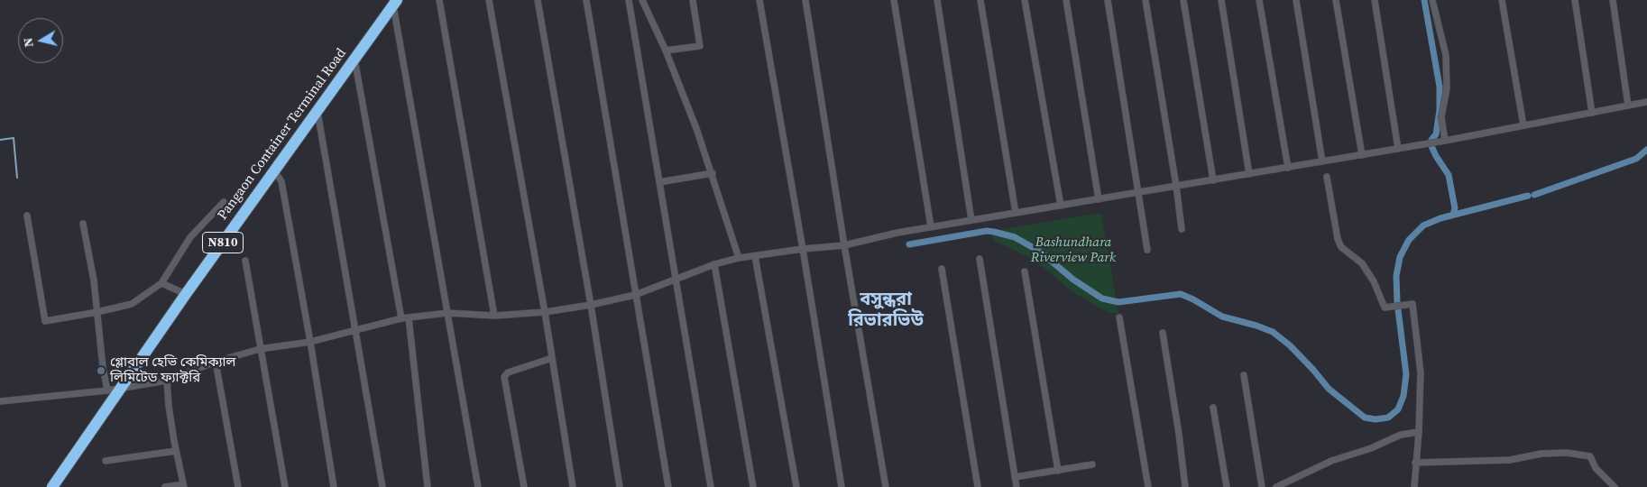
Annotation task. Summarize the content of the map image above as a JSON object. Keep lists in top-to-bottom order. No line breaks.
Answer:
{"streets":{"highway":["Pangaon Container Terminal Road","N810"]},"districts":["বসুন্ধরা রিভারভিউ"],"parks":["Bashundhara Riverview Park"],"places":["গ্লোবাল হেভি কেমিক্যাল লিমিটেড ফ্যাক্টরি"],"north":"left"}
